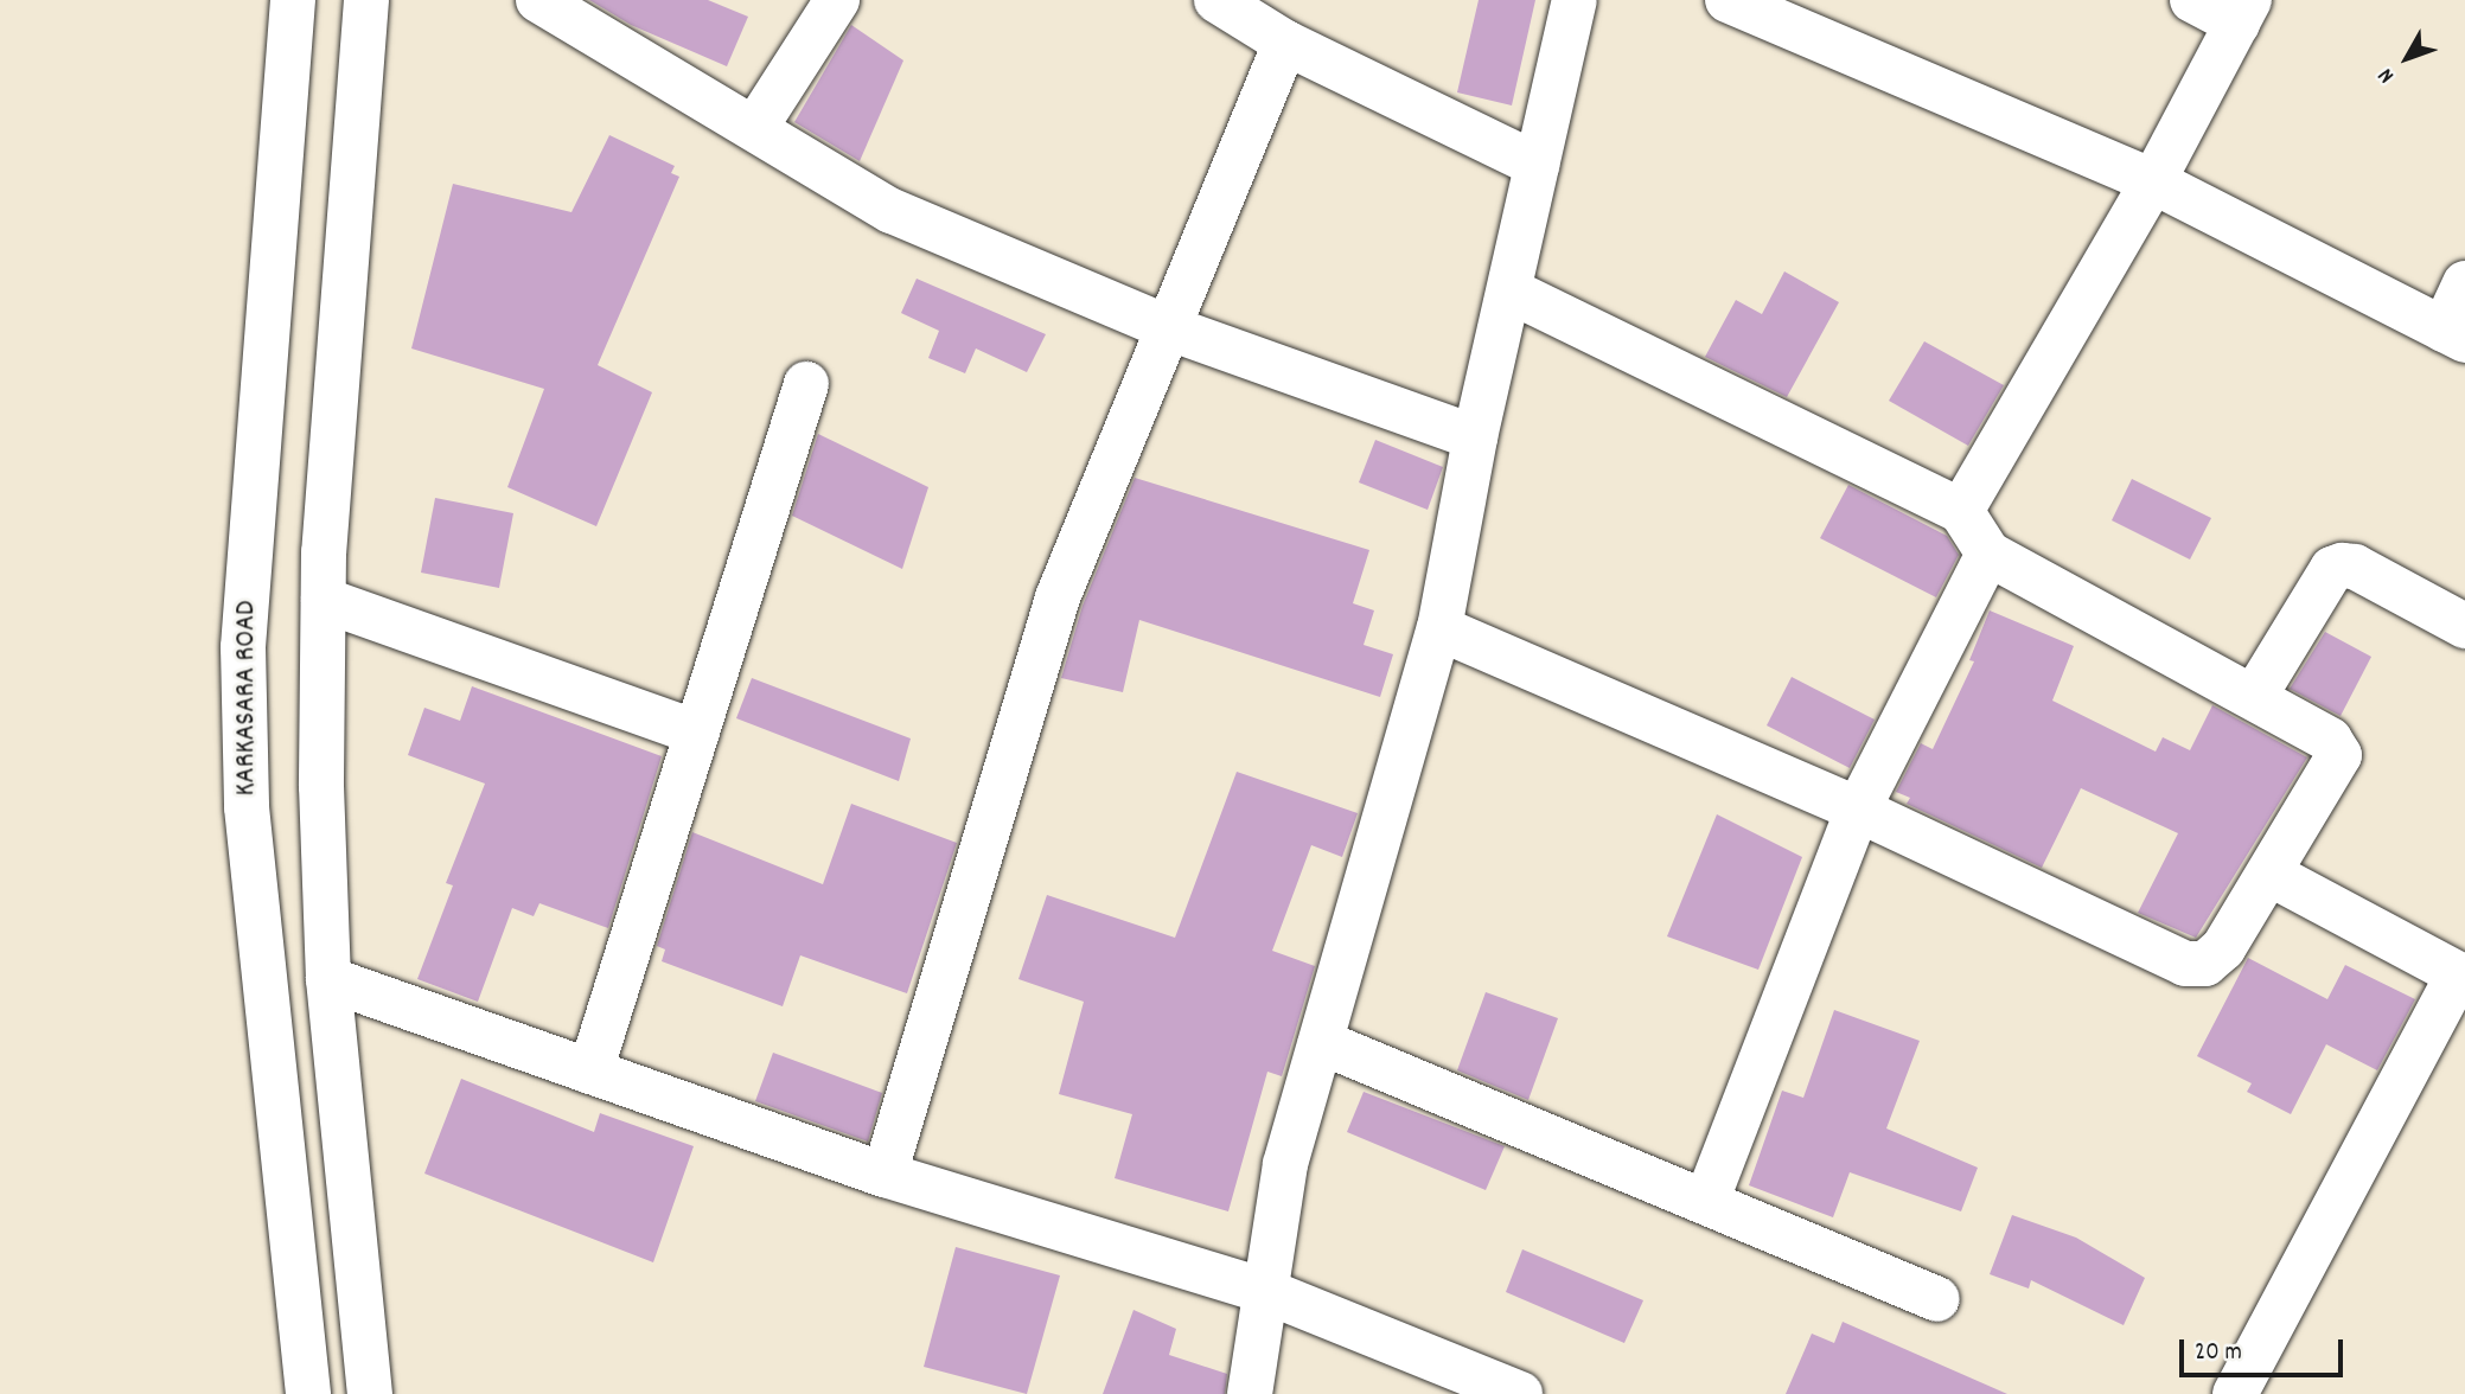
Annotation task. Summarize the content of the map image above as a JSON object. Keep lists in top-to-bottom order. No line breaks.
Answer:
{"streets":{"street":["KARKASARA ROAD"]},"scale_bar":"20 m","north":"bottom left"}
